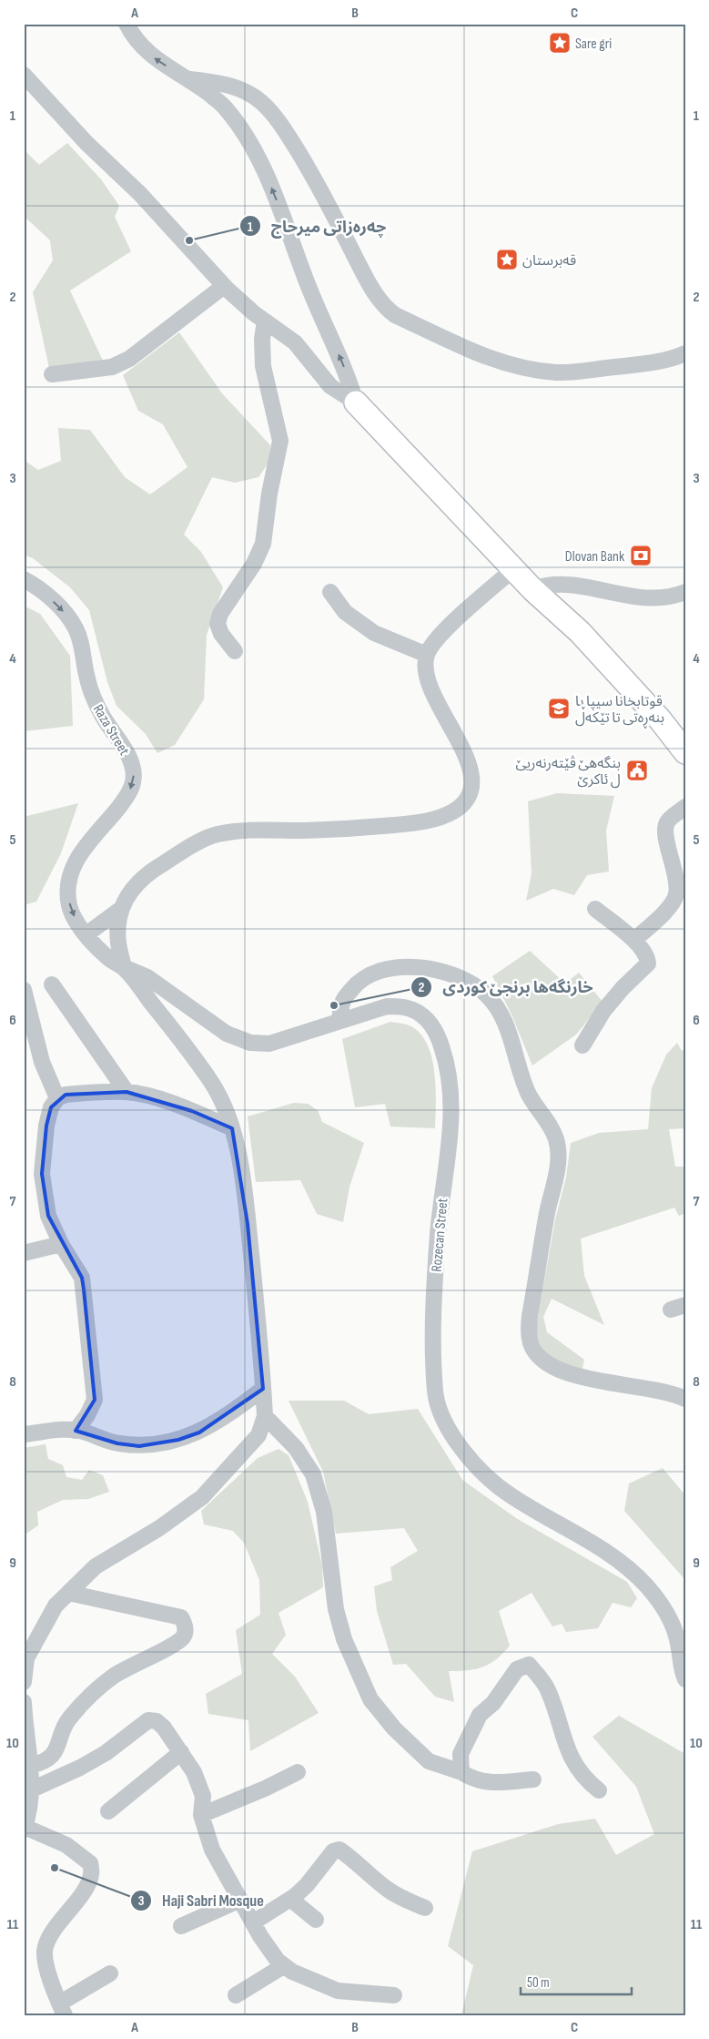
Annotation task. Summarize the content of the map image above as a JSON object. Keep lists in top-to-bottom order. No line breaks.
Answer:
{"streets":{"street":["Raza Street","Rozecan Street"]},"crossings":[["Raza Street","Rozecan Street"]],"one_way":["Raza Street"],"places":{"place":["Sare gri","قەبرستان"],"other":["چەرەزاتی میرحاج","خارنگەها برنجێ کوردی","Haji Sabri Mosque"],"bank":["Dlovan Bank"],"school or university":["قوتابخانا سیپا یا بنەڕەتی تا تێکەڵ"],"public building":["بنگەهێ ڤێتەرنەریێ ل ئاکرێ"]},"scale_bar":"50 m","grid":{"columns":["A","B","C"],"rows":["1","2","3","4","5","6","7","8","9","10","11"]}}
